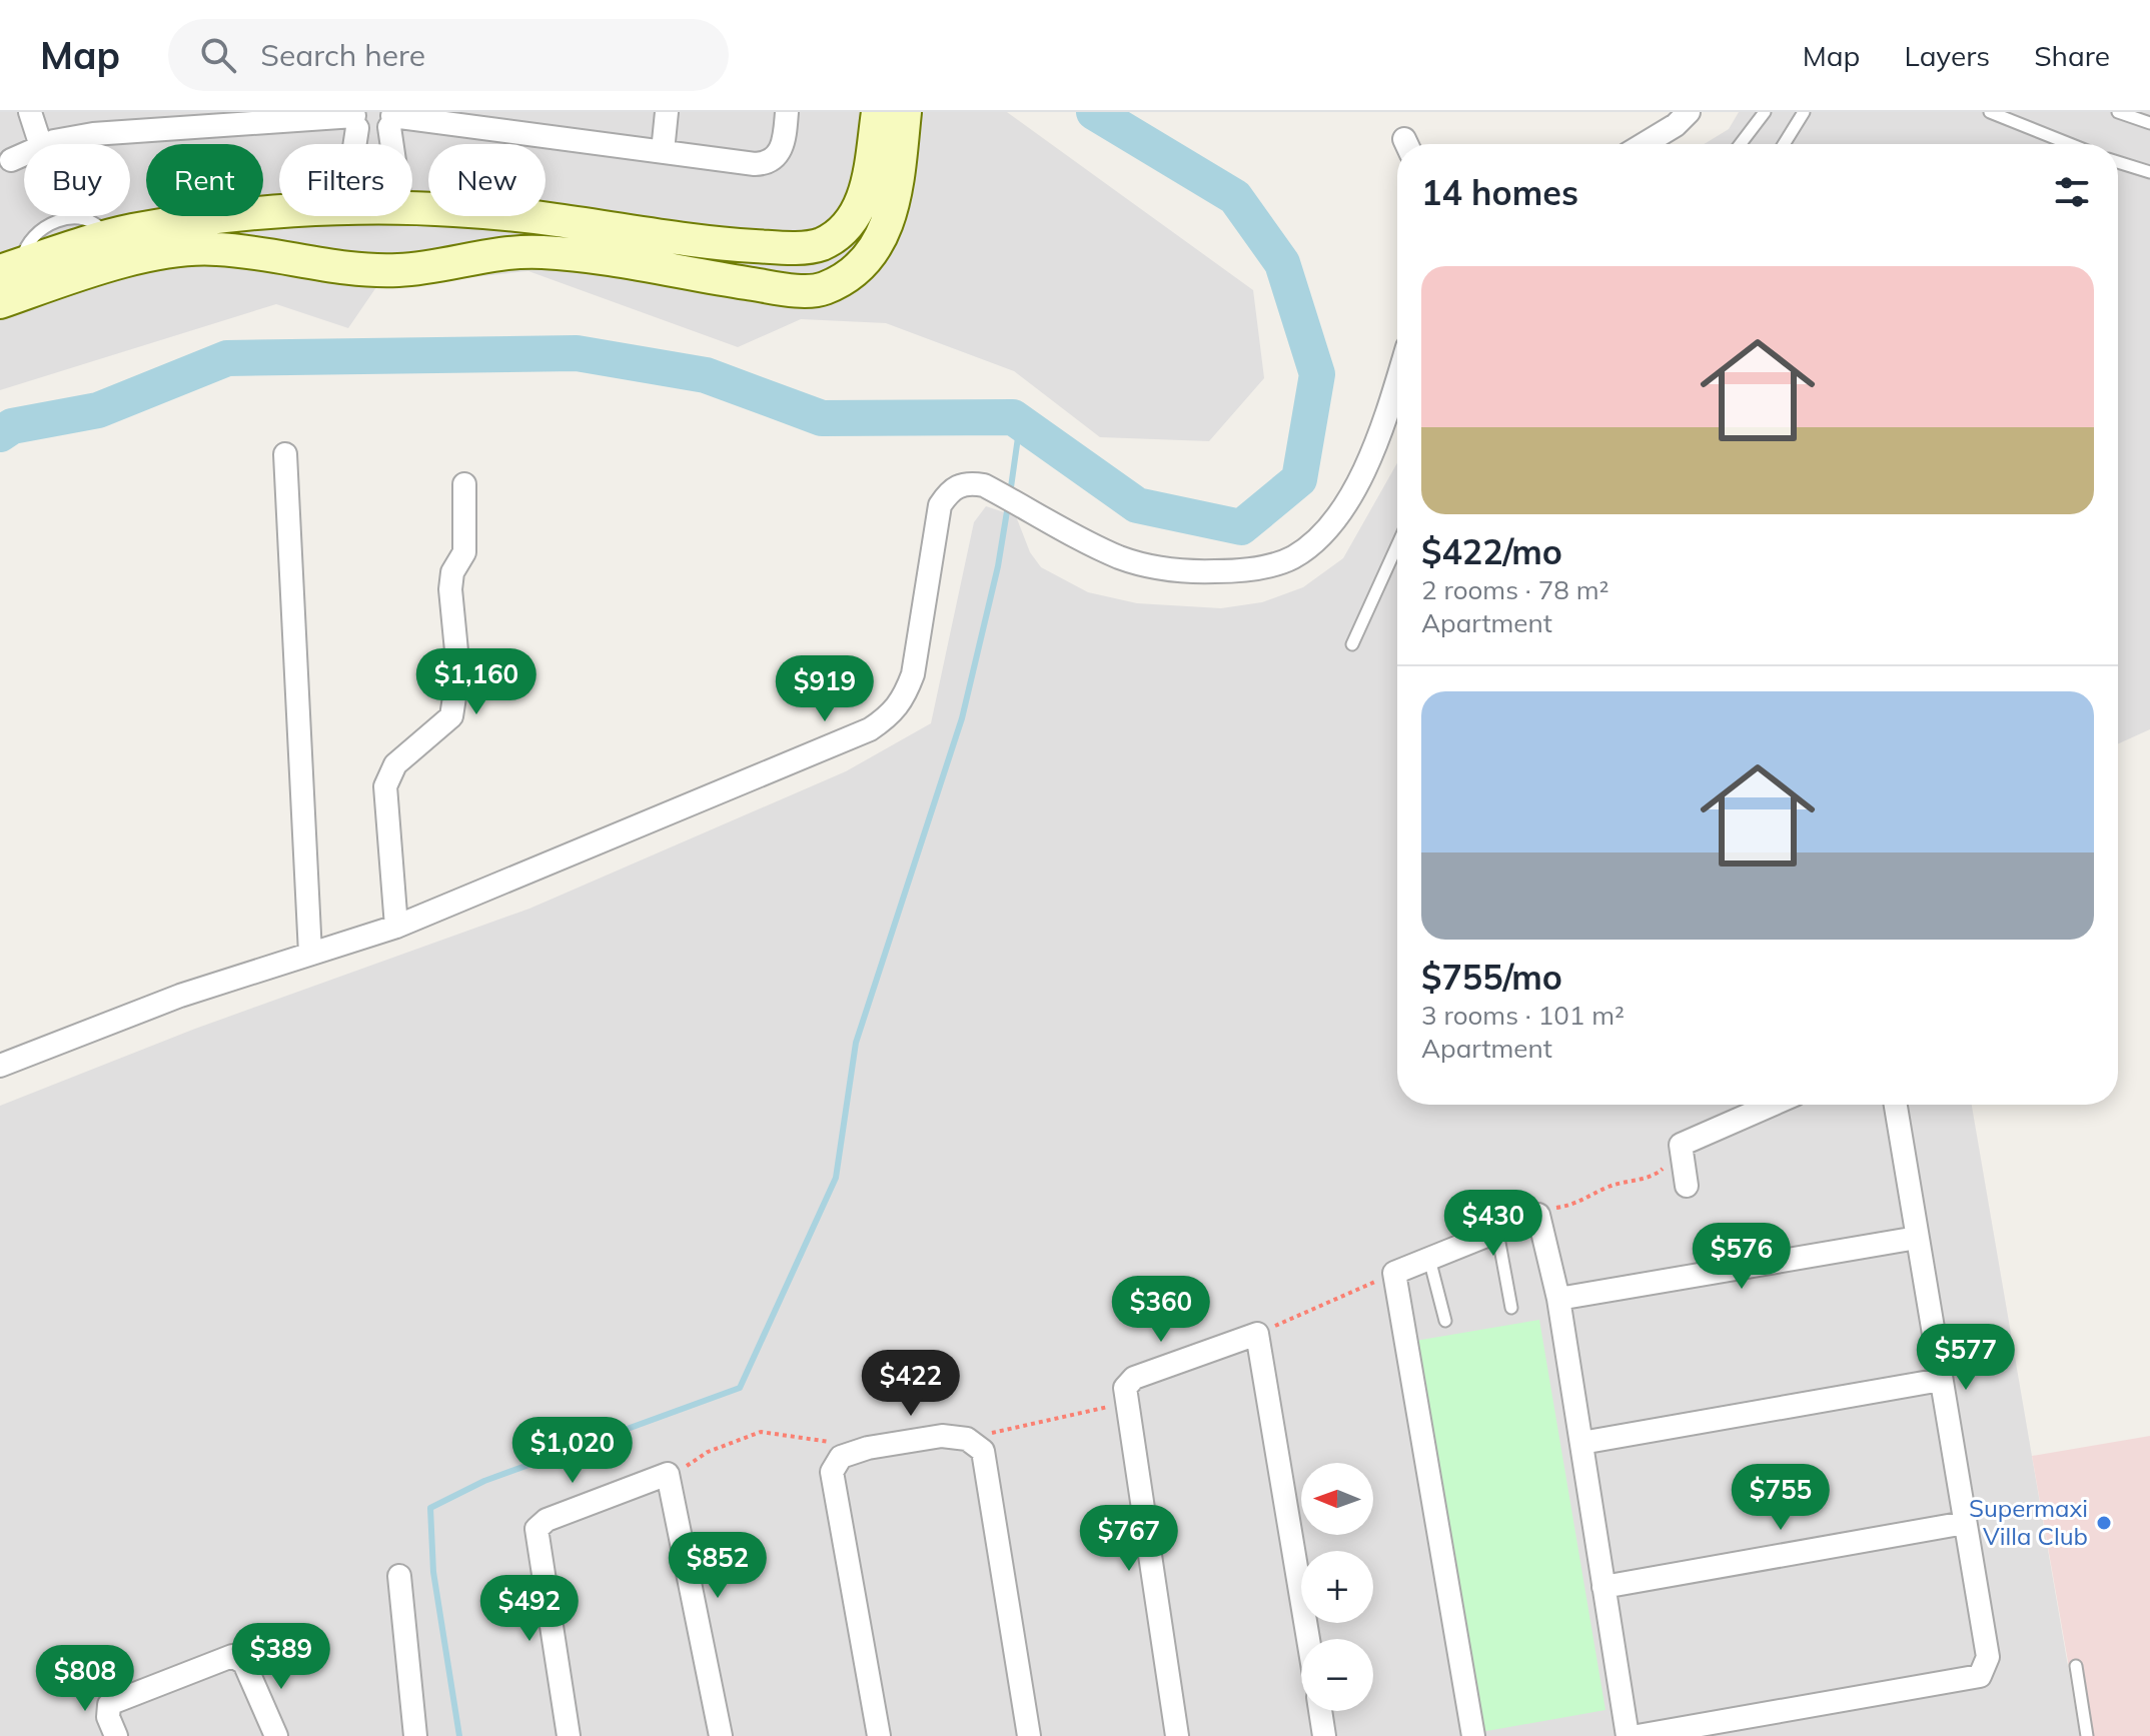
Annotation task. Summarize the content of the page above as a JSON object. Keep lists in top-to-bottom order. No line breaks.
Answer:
{"places":["Supermaxi Villa Club"],"north":"left","page":{"header":"Map","search":"Search here","nav":["Map","Layers","Share"],"chip":["Buy","Rent","Filters","New"],"heading":"14 homes","list":[{"name":"$422/mo","note":"2 rooms · 78 m² · Apartment"},{"name":"$755/mo","note":"3 rooms · 101 m² · Apartment"}],"price":["$1,160","$919","$430","$576","$360","$577","$422","$1,020","$755","$767","$852","$492","$389","$808"],"map_buttons":["+","−"]}}
